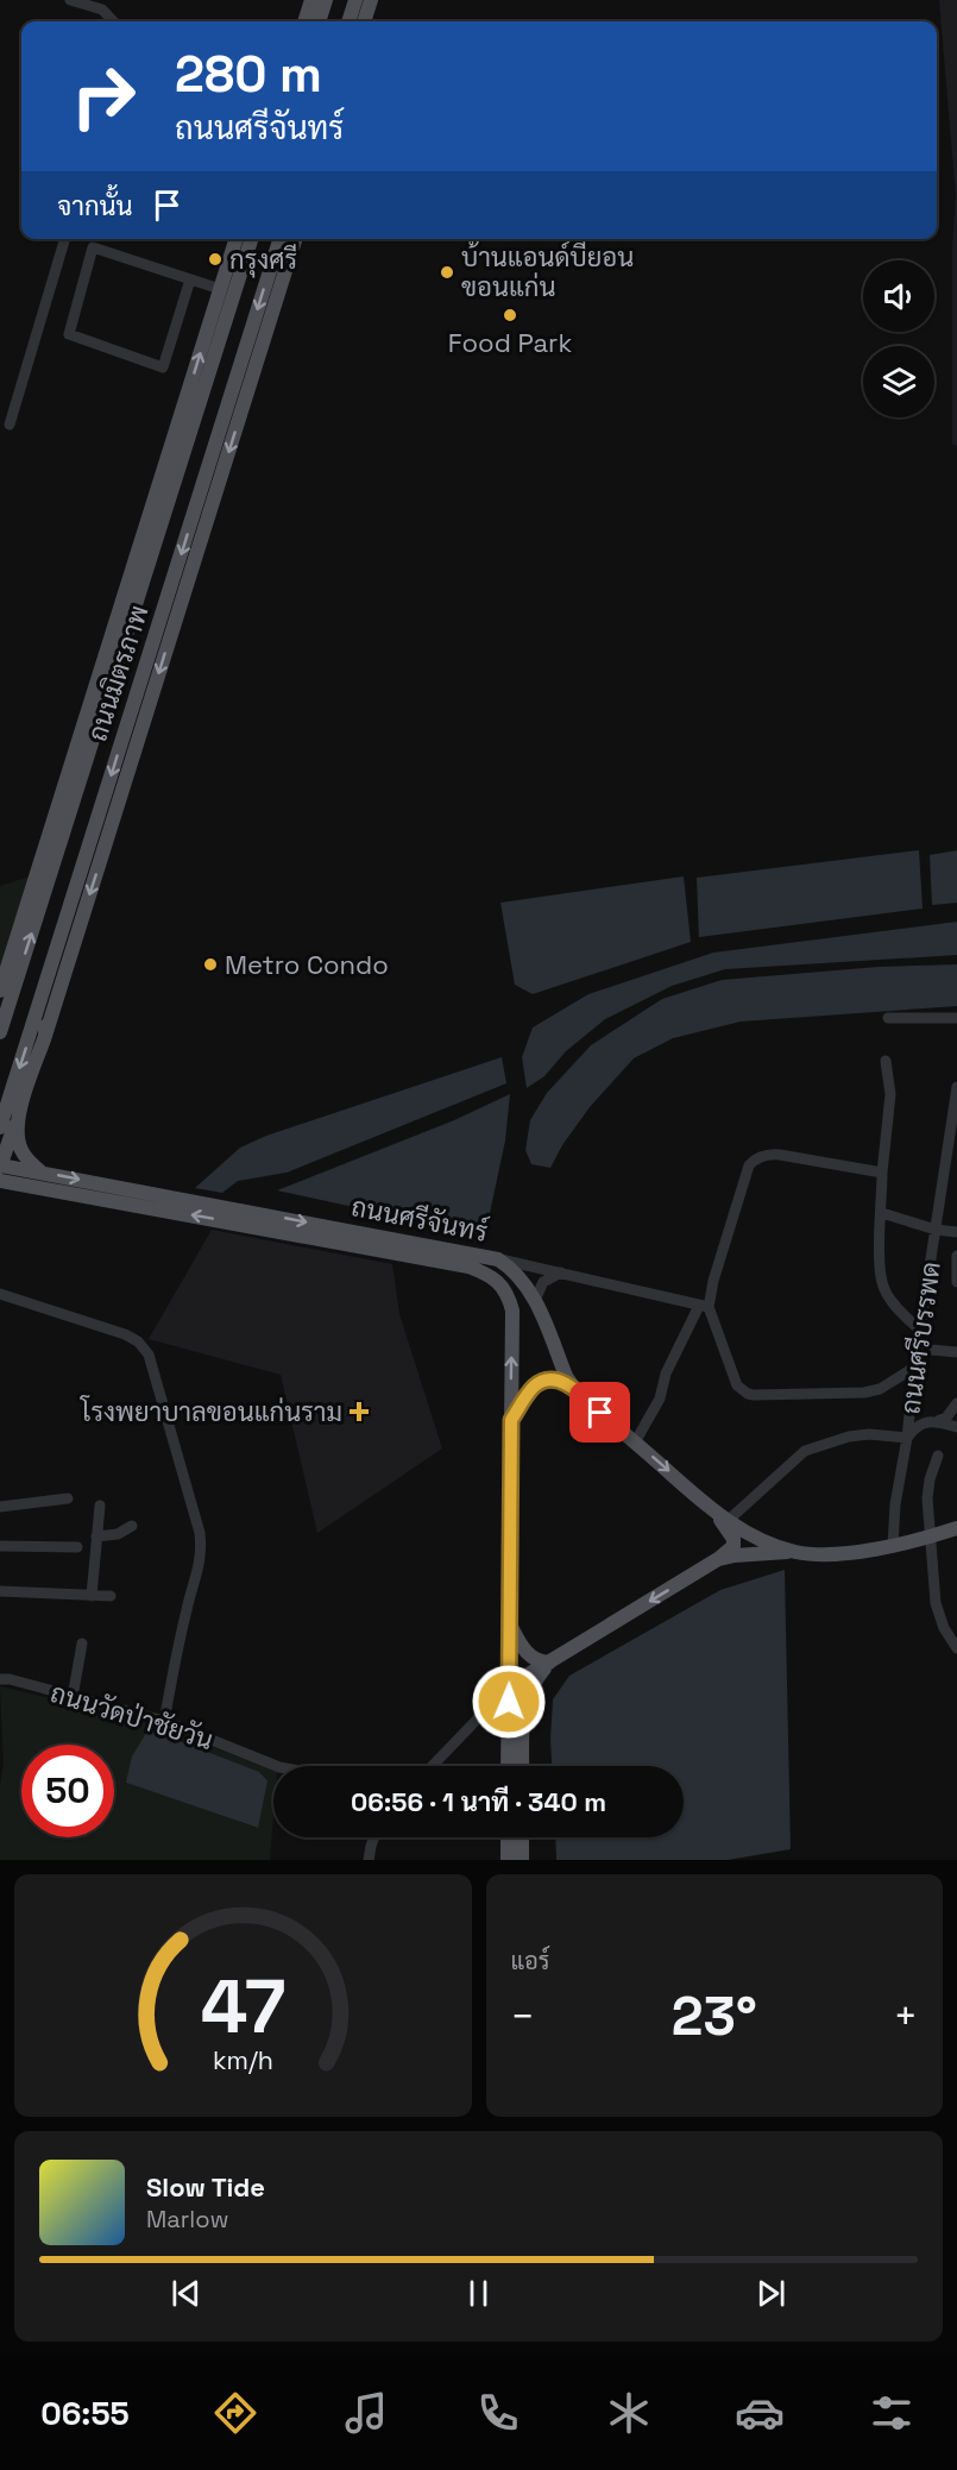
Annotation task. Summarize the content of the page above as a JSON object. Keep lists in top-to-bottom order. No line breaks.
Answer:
{"streets":{"main road":["ถนนมิตรภาพ","ถนนศรีจันทร์"],"street":["ถนนศรีบรรพด","ถนนวัดป่าชัยวัน"]},"crossings":[["ถนนมิตรภาพ","ถนนศรีจันทร์"],["ถนนศรีจันทร์","ถนนศรีบรรพด"]],"places":{"other":["กรุงศรี","บ้านแอนด์บียอน ขอนแก่น","Food Park","Metro Condo"],"health":["โรงพยาบาลขอนแก่นราม"]},"page":{"turn":["280 m","ถนนศรีจันทร์"],"then":"จากนั้น","limit":"50","trip":"06:56 · 1 นาที · 340 m","tile":"แอร์","heat":["−","23°","+"],"song":["Slow Tide","Marlow"],"tabs":"06:55","gauge":["47","km/h"]}}
